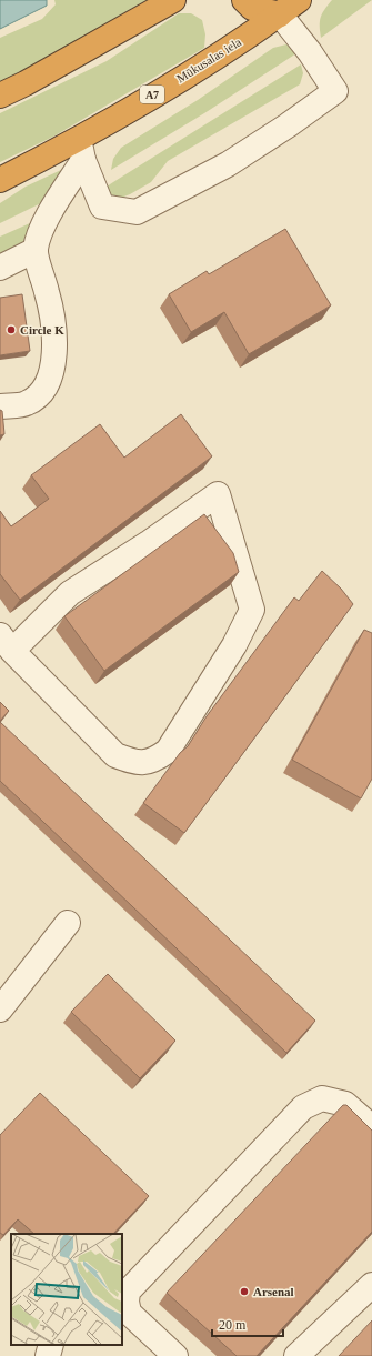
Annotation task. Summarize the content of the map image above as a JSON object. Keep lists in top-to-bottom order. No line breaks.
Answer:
{"streets":{"highway":["Mūkusalas iela","A7"]},"places":["Circle K","Arsenal"],"scale_bar":"20 m"}
